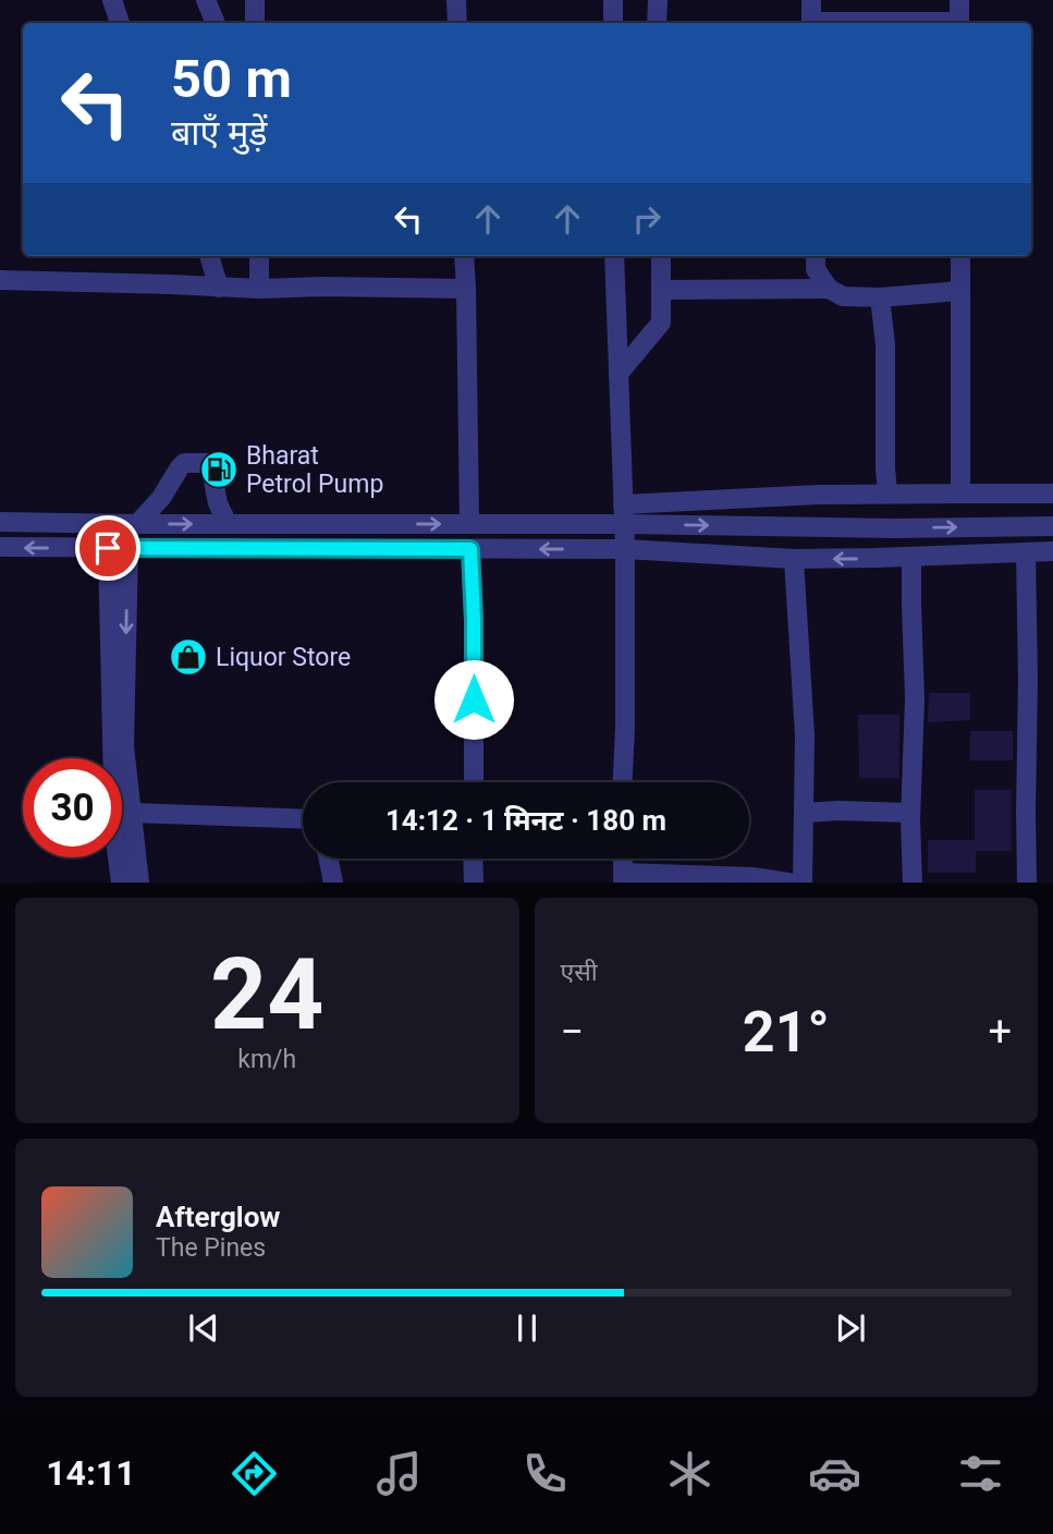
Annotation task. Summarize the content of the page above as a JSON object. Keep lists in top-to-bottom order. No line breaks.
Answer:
{"places":{"fuel station":["Bharat Petrol Pump"],"shop":["Liquor Store"]},"page":{"turn":["50 m","बाएँ मुड़ें"],"limit":"30","trip":"14:12 · 1 मिनट · 180 m","tile":[["24","km/h"],"एसी"],"heat":["−","21°","+"],"song":["Afterglow","The Pines"],"tabs":"14:11"}}
